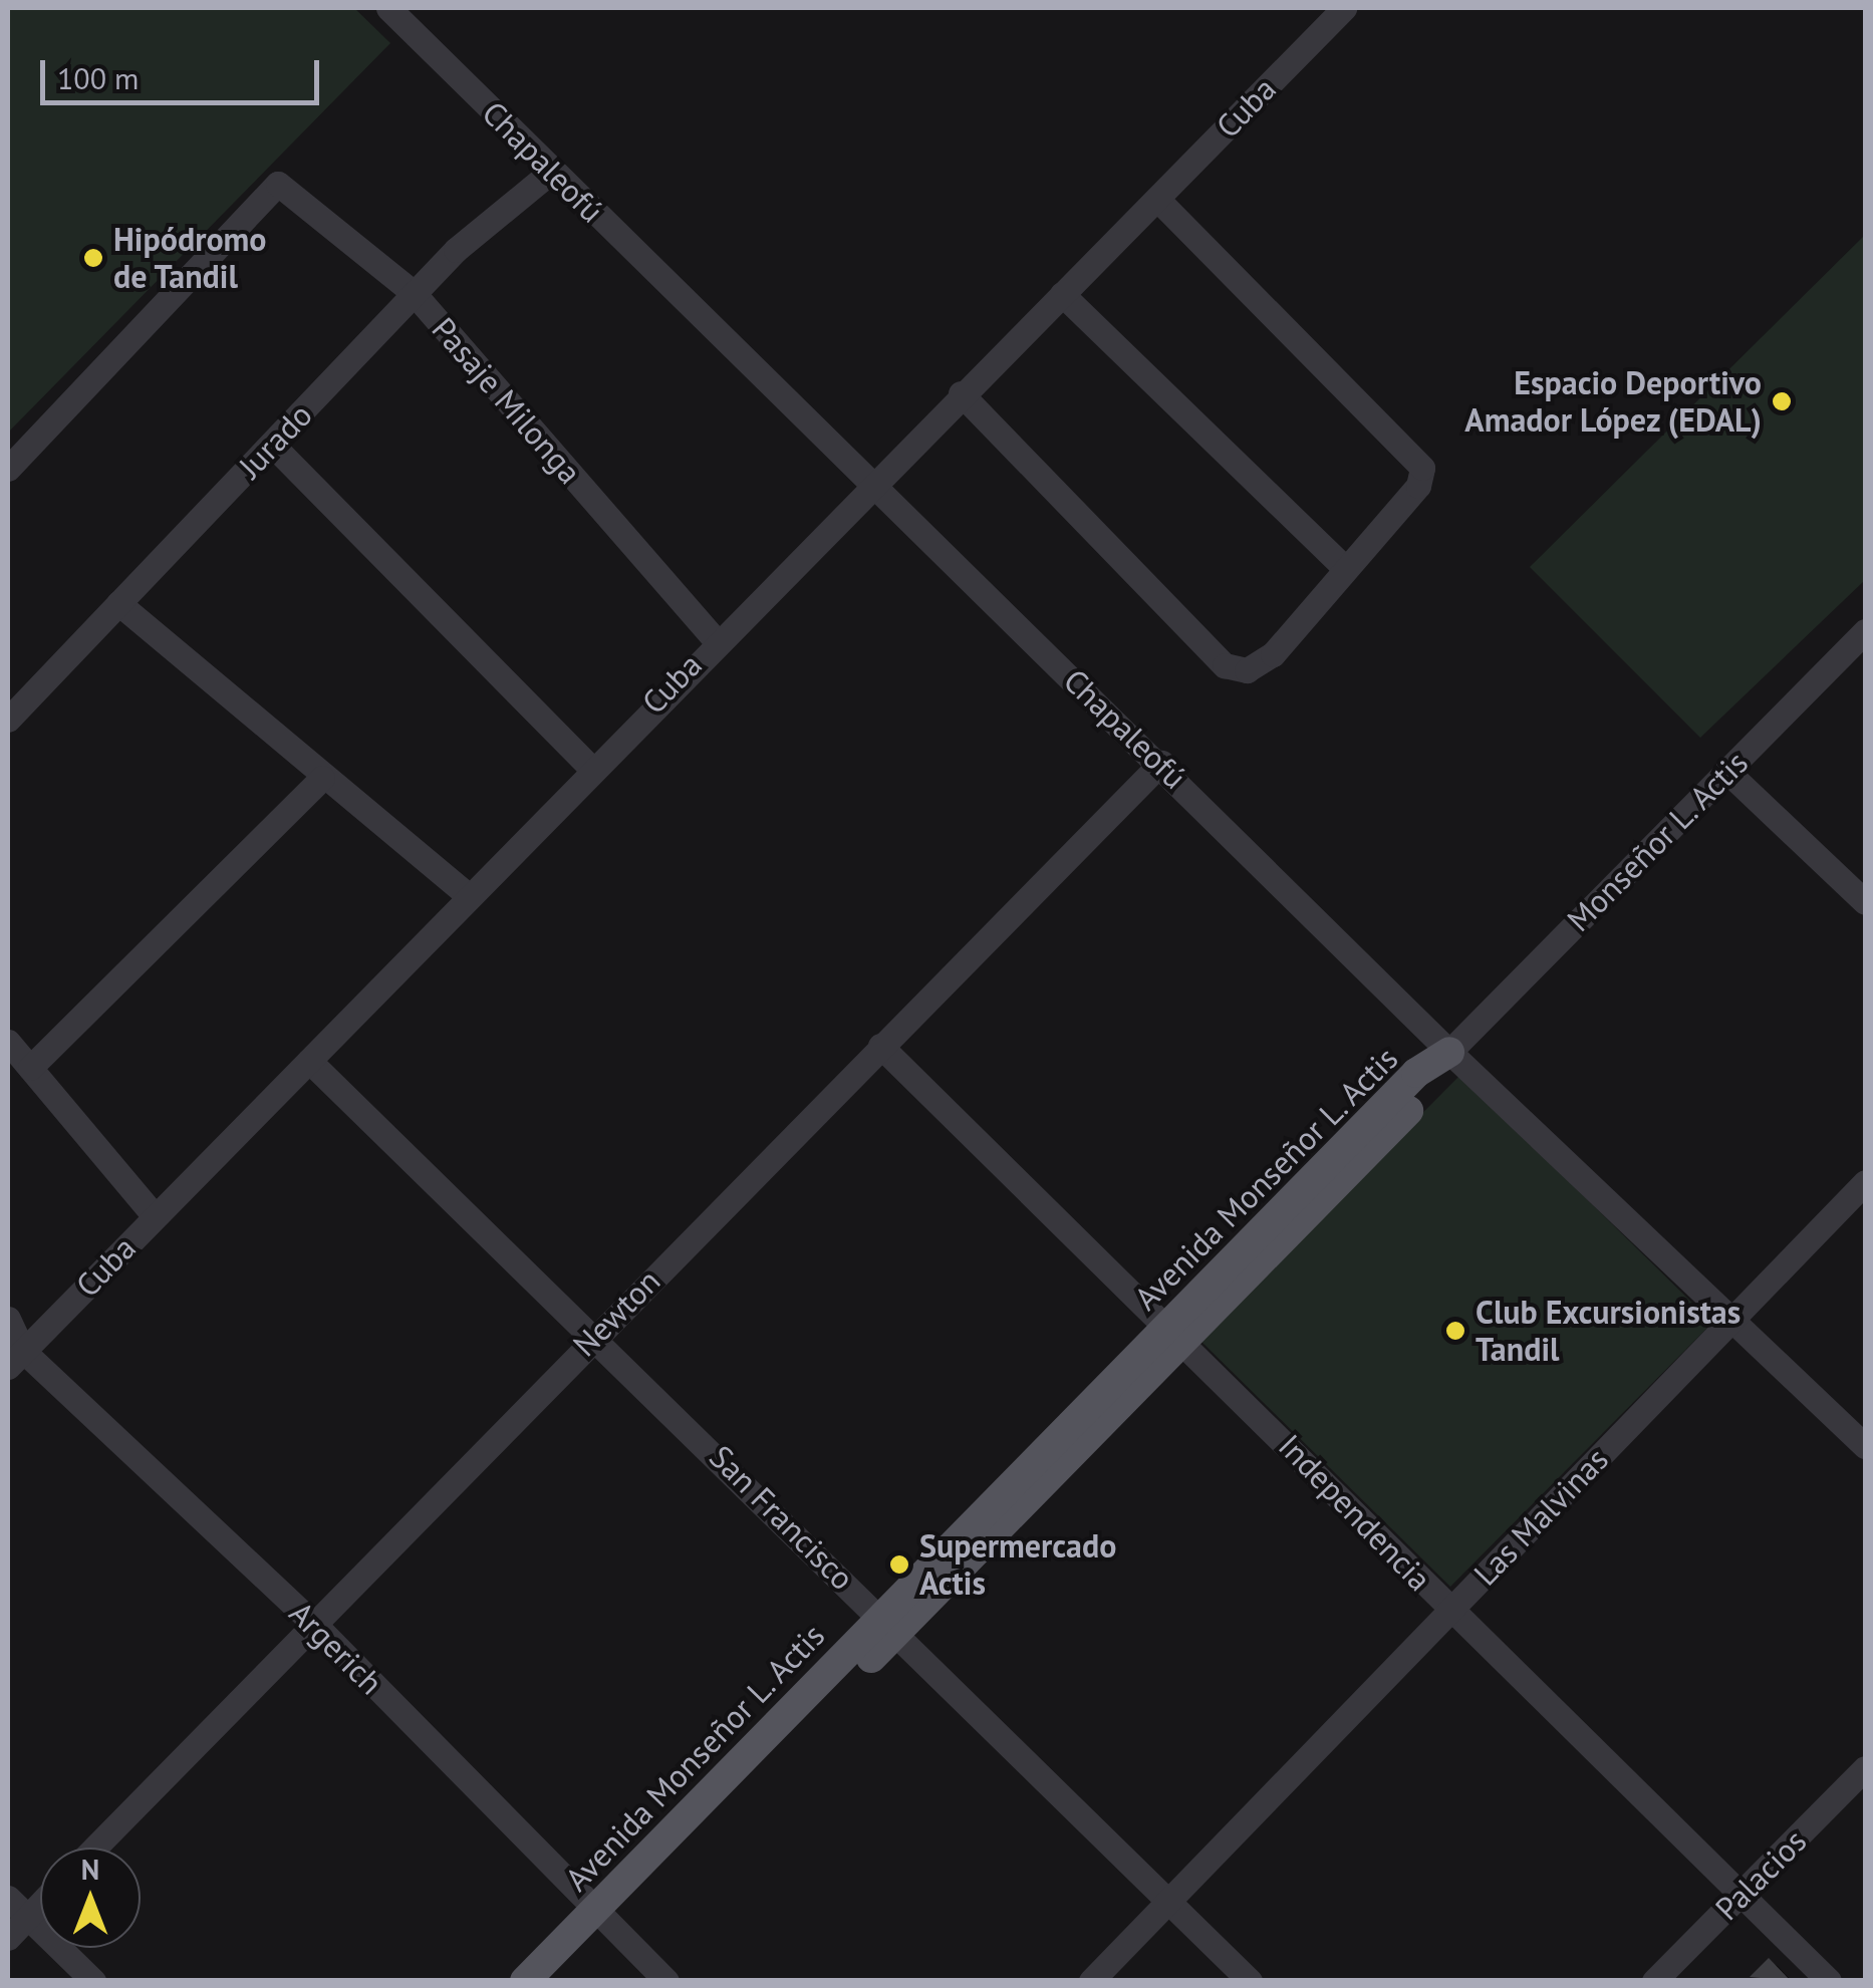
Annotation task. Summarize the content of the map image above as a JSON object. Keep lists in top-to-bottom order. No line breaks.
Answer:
{"streets":{"main road":["Avenida Monseñor L. Actis"],"street":["Cuba","Chapaleofú","Pasaje Milonga","Jurado","Monseñor L. Actis","Newton","Independencia","Las Malvinas","San Francisco","Argerich","Palacios"]},"crossings":[["Cuba","Chapaleofú"],["Cuba","Pasaje Milonga"],["Cuba","San Francisco"],["Cuba","Argerich"],["Chapaleofú","Jurado"],["Chapaleofú","Monseñor L. Actis"],["Chapaleofú","Avenida Monseñor L. Actis"],["Chapaleofú","Newton"],["Chapaleofú","Las Malvinas"],["Pasaje Milonga","Jurado"],["Monseñor L. Actis","Avenida Monseñor L. Actis"],["Avenida Monseñor L. Actis","Independencia"],["Avenida Monseñor L. Actis","San Francisco"],["Avenida Monseñor L. Actis","Argerich"],["Newton","Independencia"],["Newton","San Francisco"],["Newton","Argerich"],["Independencia","Las Malvinas"],["Independencia","Palacios"],["Las Malvinas","San Francisco"]],"places":["Hipódromo de Tandil","Espacio Deportivo Amador López (EDAL)","Club Excursionistas Tandil","Supermercado Actis"],"scale_bar":"100 m","north":"top"}
